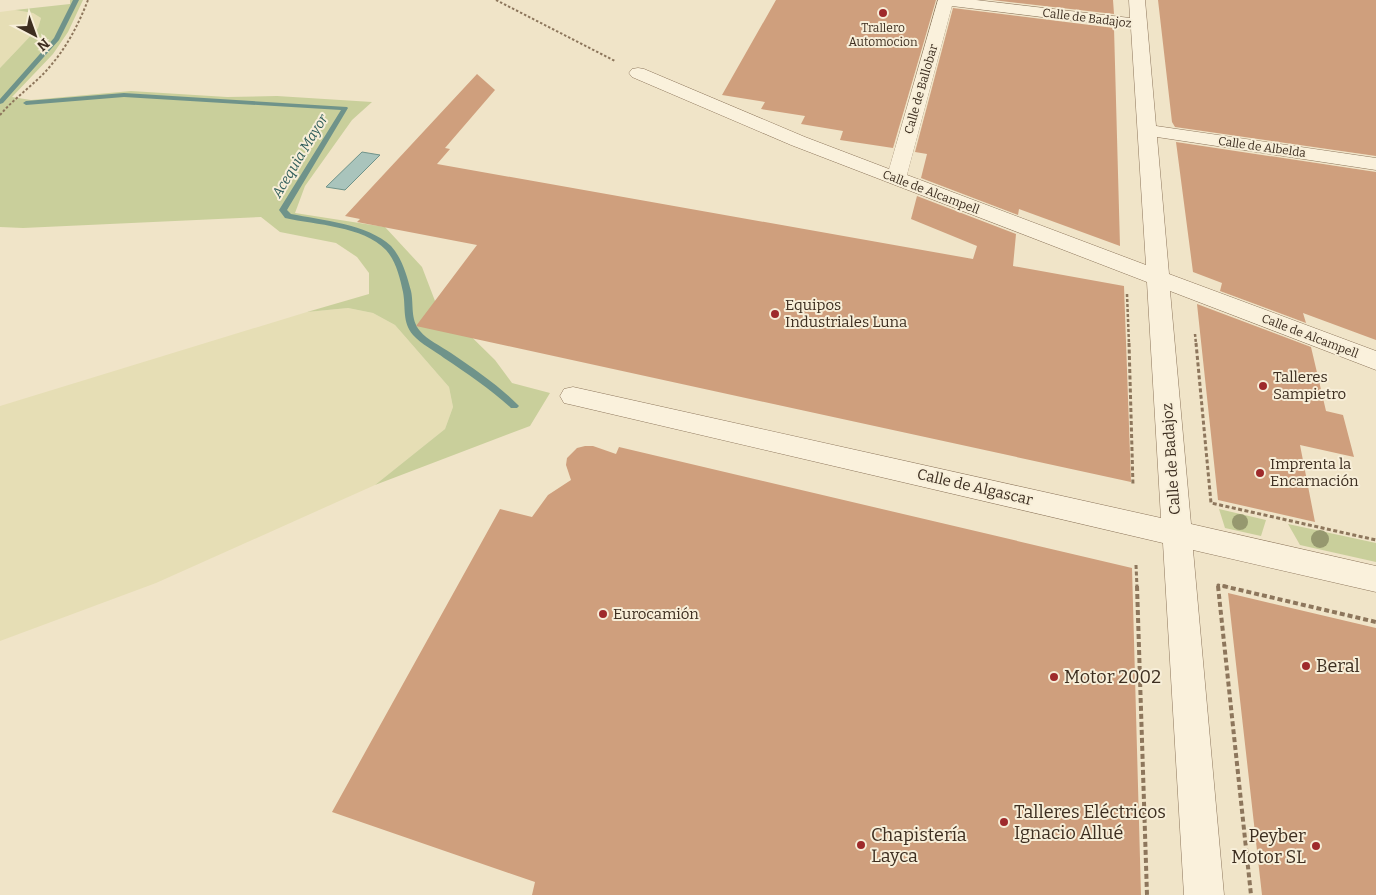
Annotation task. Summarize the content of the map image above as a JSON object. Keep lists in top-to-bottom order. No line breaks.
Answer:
{"streets":{"street":["Calle de Badajoz","Calle de Ballobar","Calle de Albelda","Calle de Alcampell","Calle de Algascar"]},"crossings":[["Calle de Badajoz","Calle de Ballobar"],["Calle de Badajoz","Calle de Albelda"],["Calle de Badajoz","Calle de Alcampell"],["Calle de Badajoz","Calle de Algascar"],["Calle de Ballobar","Calle de Alcampell"]],"water":["Acequia Mayor"],"places":["Trallero Automocion","Equipos Industriales Luna","Talleres Sampietro","Imprenta la Encarnación","Eurocamión","Beral","Motor 2002","Talleres Eléctricos Ignacio Allué","Chapistería Layca","Peyber Motor SL"],"north":"bottom right"}
